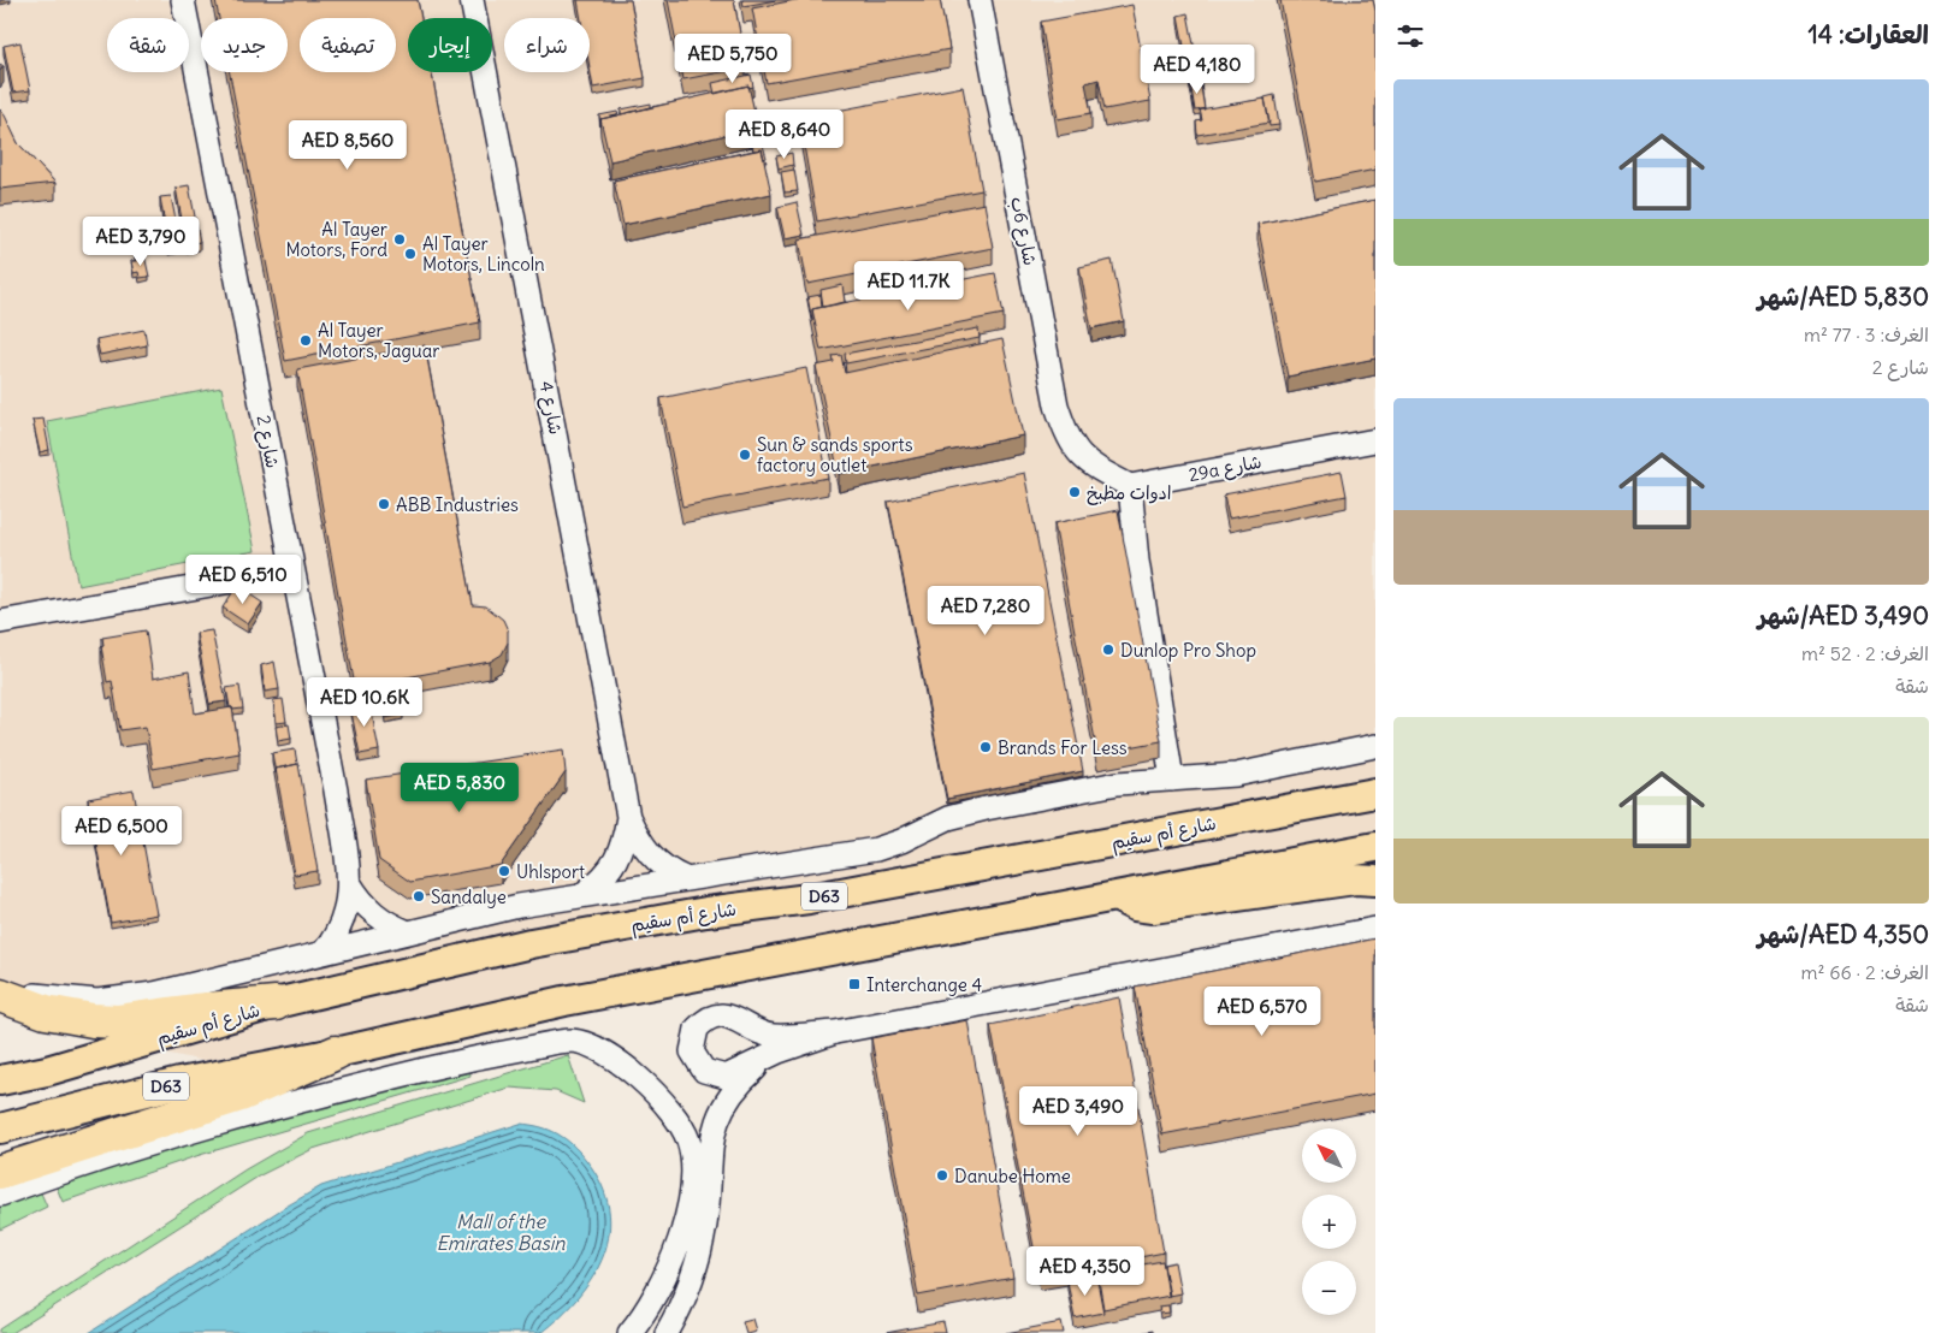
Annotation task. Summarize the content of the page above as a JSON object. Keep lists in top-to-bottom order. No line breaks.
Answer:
{"streets":{"main road":["شارع أم سقيم","D63"],"street":["شارع 6ب","شارع 4","شارع 2","29a شارع"]},"crossings":[["شارع 6ب","29a شارع"]],"water":["Mall of the Emirates Basin"],"places":{"other":["Al Tayer Motors, Ford","Al Tayer Motors, Lincoln","Al Tayer Motors, Jaguar","Sun & sands sports factory outlet","ادوات مطبخ","ABB Industries","Dunlop Pro Shop","Brands For Less","Uhlsport","Sandalye","Danube Home"],"transit":["Interchange 4"]},"north":"top left","page":{"heading":"العقارات: 14","chip":["شراء","إيجار","تصفية","جديد","شقة"],"price":["AED 5,750","AED 4,180","AED 8,640","AED 8,560","AED 3,790","AED 11.7K","AED 6,510","AED 7,280","AED 10.6K","AED 5,830","AED 6,500","AED 6,570","AED 3,490","AED 4,350"],"list":[{"name":"AED 5,830/شهر","note":"الغرف: 3 · 77 m² · شارع 2"},{"name":"AED 3,490/شهر","note":"الغرف: 2 · 52 m² · شقة"},{"name":"AED 4,350/شهر","note":"الغرف: 2 · 66 m² · شقة"}],"map_buttons":["+","−"]}}
